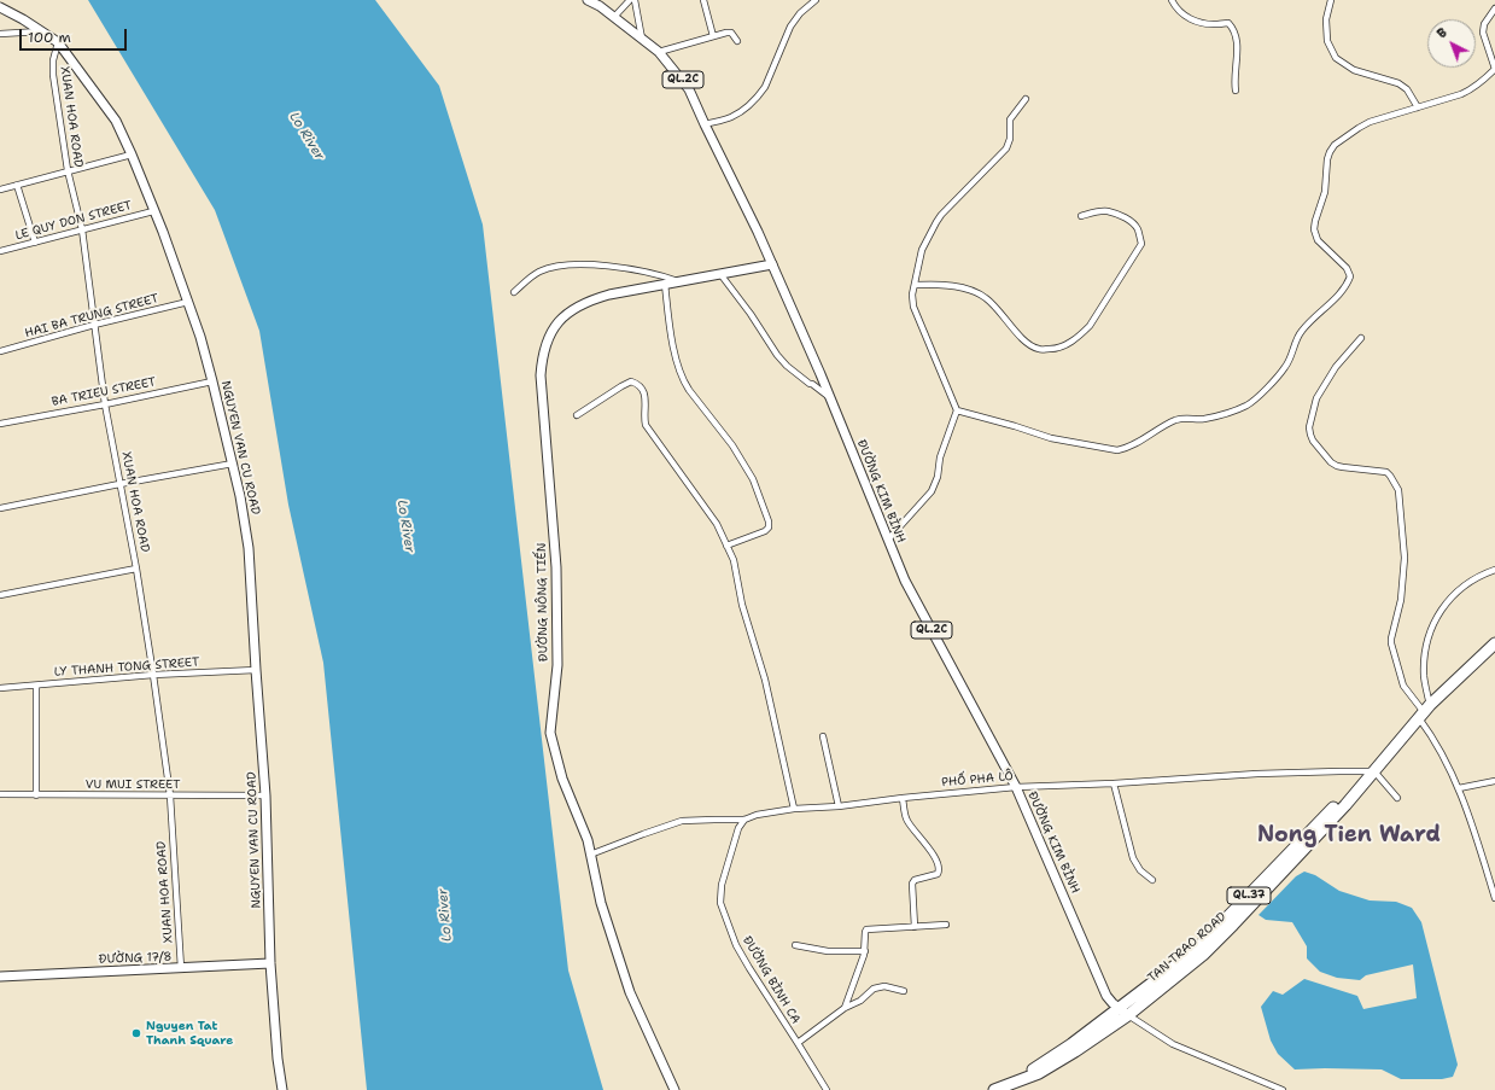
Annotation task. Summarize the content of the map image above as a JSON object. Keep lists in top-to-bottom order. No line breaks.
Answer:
{"streets":{"highway":["QL.37","TAN TRAO ROAD"],"street":["QL.2C","XUAN HOA ROAD","LE QUY DON STREET","HAI BA TRUNG STREET","BA TRIEU STREET","NGUYEN VAN CU ROAD","ĐƯỜNG KIM BÌNH","ĐƯỜNG NÔNG TIẾN","LY THANH TONG STREET","PHỐ PHA LÔ","VU MUI STREET","ĐƯỜNG 17/8","ĐƯỜNG BÌNH CA"]},"crossings":[["XUAN HOA ROAD","LE QUY DON STREET"],["XUAN HOA ROAD","HAI BA TRUNG STREET"],["XUAN HOA ROAD","BA TRIEU STREET"],["XUAN HOA ROAD","NGUYEN VAN CU ROAD"],["XUAN HOA ROAD","LY THANH TONG STREET"],["XUAN HOA ROAD","VU MUI STREET"],["XUAN HOA ROAD","ĐƯỜNG 17/8"],["LE QUY DON STREET","NGUYEN VAN CU ROAD"],["HAI BA TRUNG STREET","NGUYEN VAN CU ROAD"],["BA TRIEU STREET","NGUYEN VAN CU ROAD"],["NGUYEN VAN CU ROAD","LY THANH TONG STREET"],["NGUYEN VAN CU ROAD","VU MUI STREET"],["NGUYEN VAN CU ROAD","ĐƯỜNG 17/8"],["ĐƯỜNG KIM BÌNH","ĐƯỜNG NÔNG TIẾN"],["ĐƯỜNG KIM BÌNH","PHỐ PHA LÔ"],["ĐƯỜNG KIM BÌNH","TAN TRAO ROAD"],["ĐƯỜNG NÔNG TIẾN","PHỐ PHA LÔ"],["PHỐ PHA LÔ","TAN TRAO ROAD"],["PHỐ PHA LÔ","ĐƯỜNG BÌNH CA"]],"districts":["Nong Tien Ward"],"water":["Lo River"],"places":["Nguyen Tat Thanh Square"],"scale_bar":"100 m","north":"top left"}
